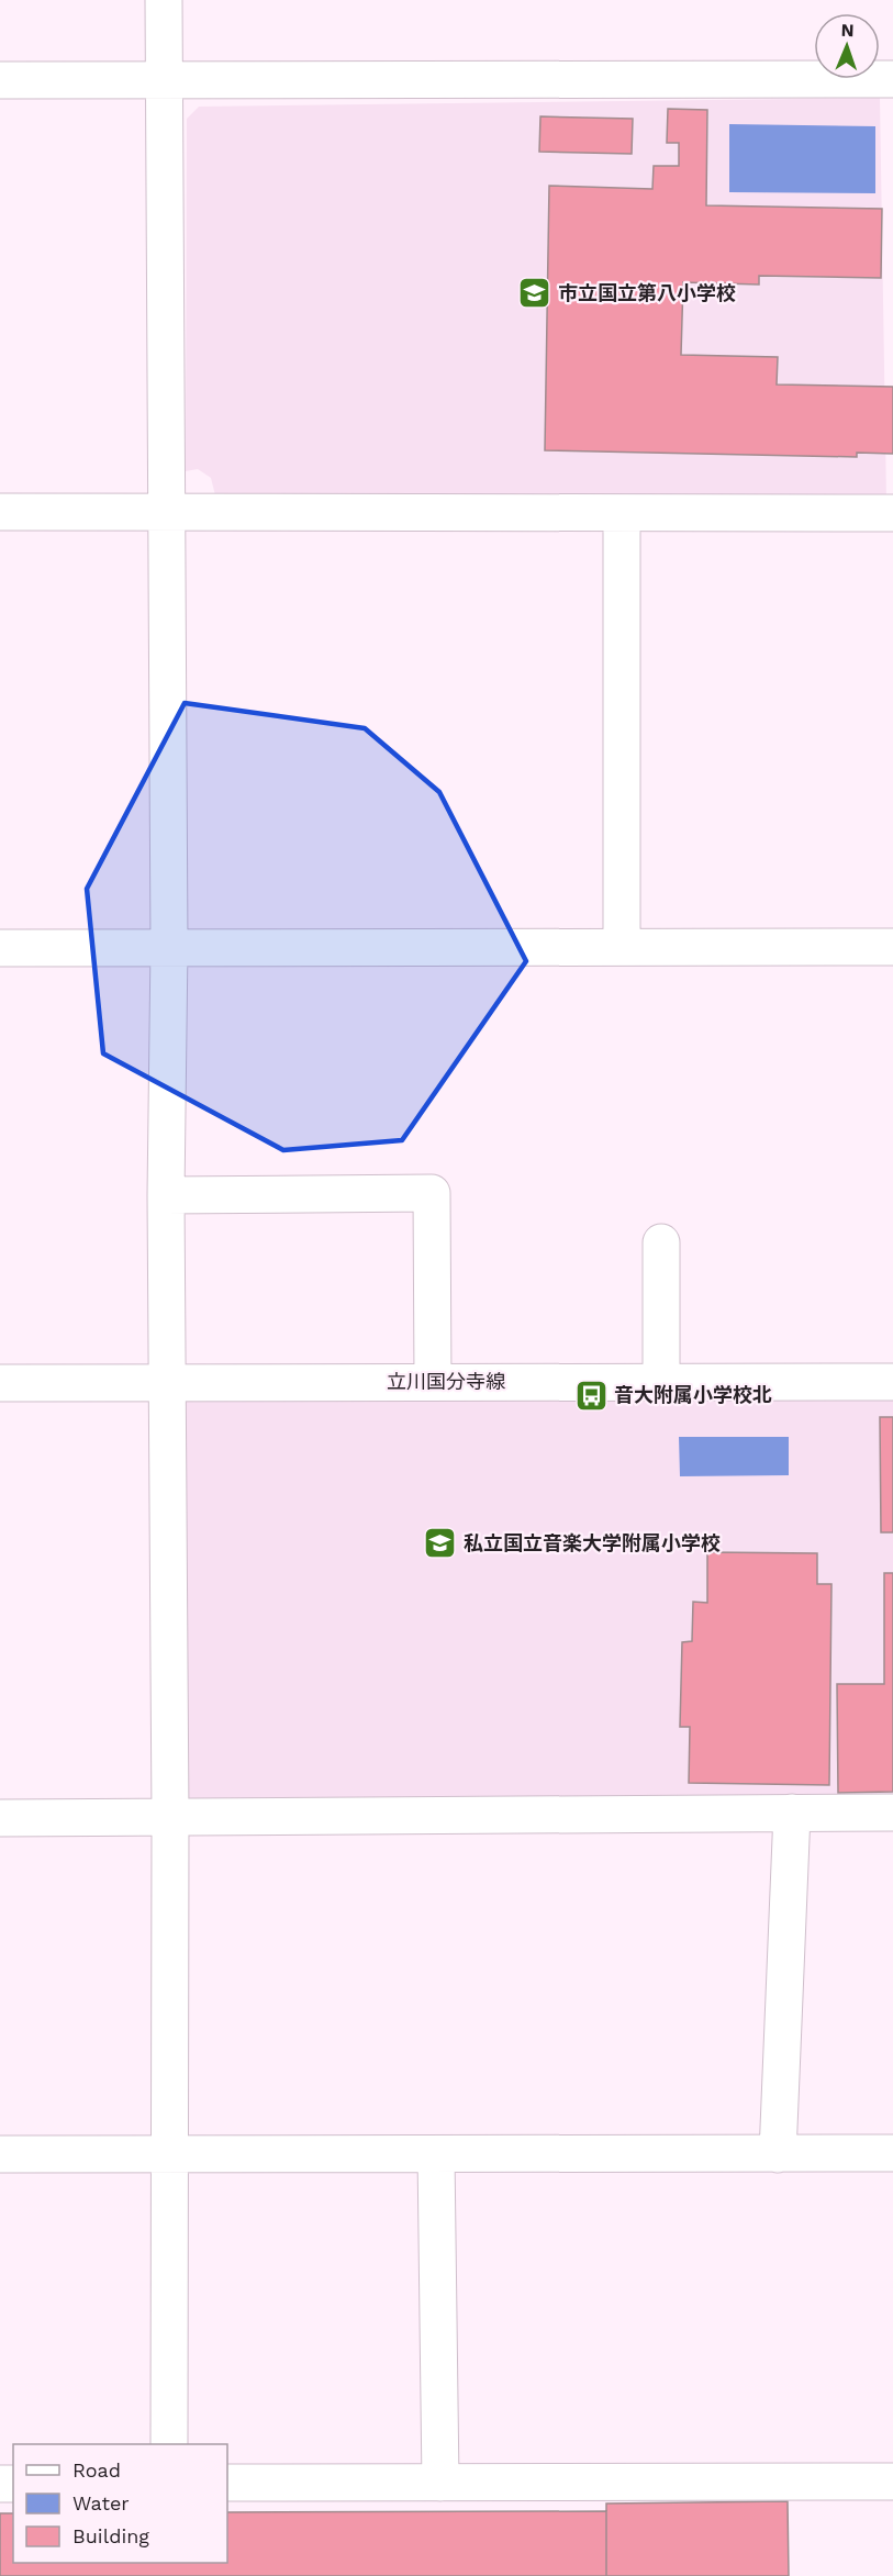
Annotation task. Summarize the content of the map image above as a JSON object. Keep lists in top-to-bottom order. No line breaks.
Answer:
{"streets":{"street":["立川国分寺線"]},"places":{"school or university":["市立国立第八小学校","私立国立音楽大学附属小学校"],"bus stop":["音大附属小学校北"]},"legend":["Road","Water","Building"],"north":"top"}
